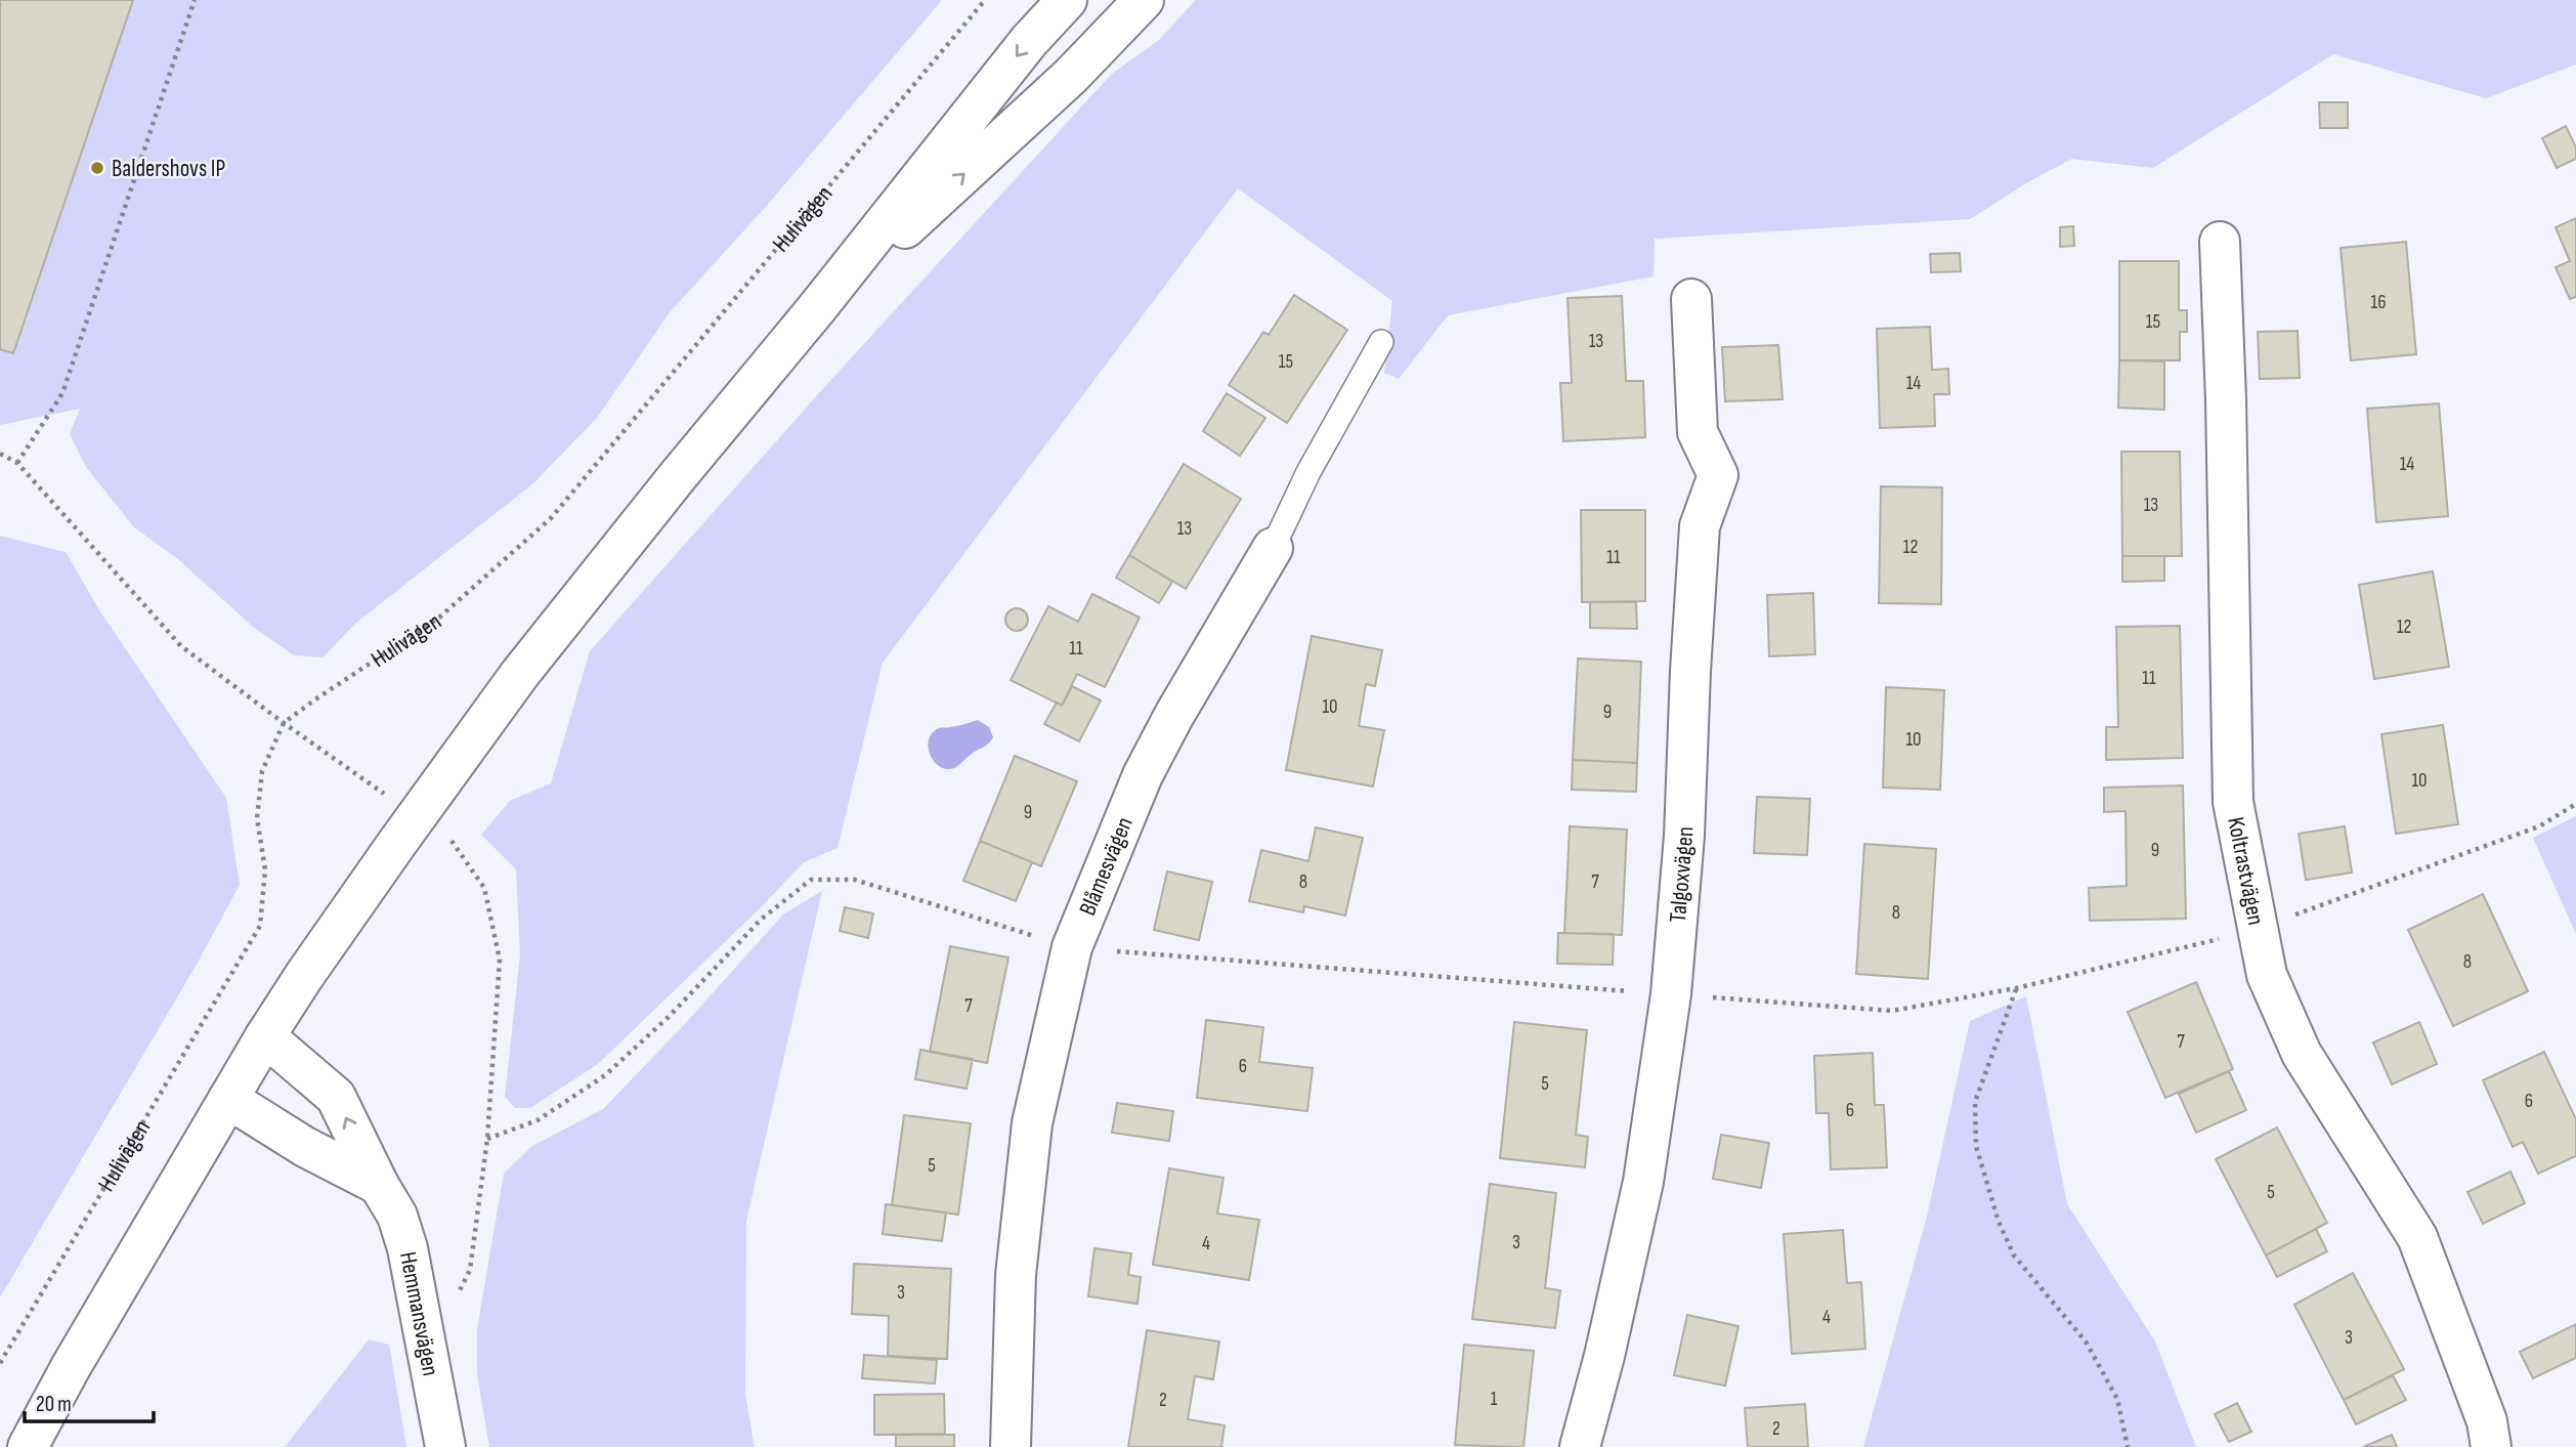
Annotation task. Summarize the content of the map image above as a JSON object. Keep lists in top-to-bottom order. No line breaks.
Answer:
{"streets":{"street":["Blåmesvägen","Koltrastvägen","Talgoxvägen","Hemmansvägen"],"path":["Hulivägen"]},"places":["Baldershovs IP"],"house_numbers":["16","15","13","15","14","14","13","13","12","11","12","11","11","10","9","10","10","9","9","8","7","8","8","7","7","6","5","6","6","5","5","3","4","3","4","3","1","2","2"],"scale_bar":"20 m"}
